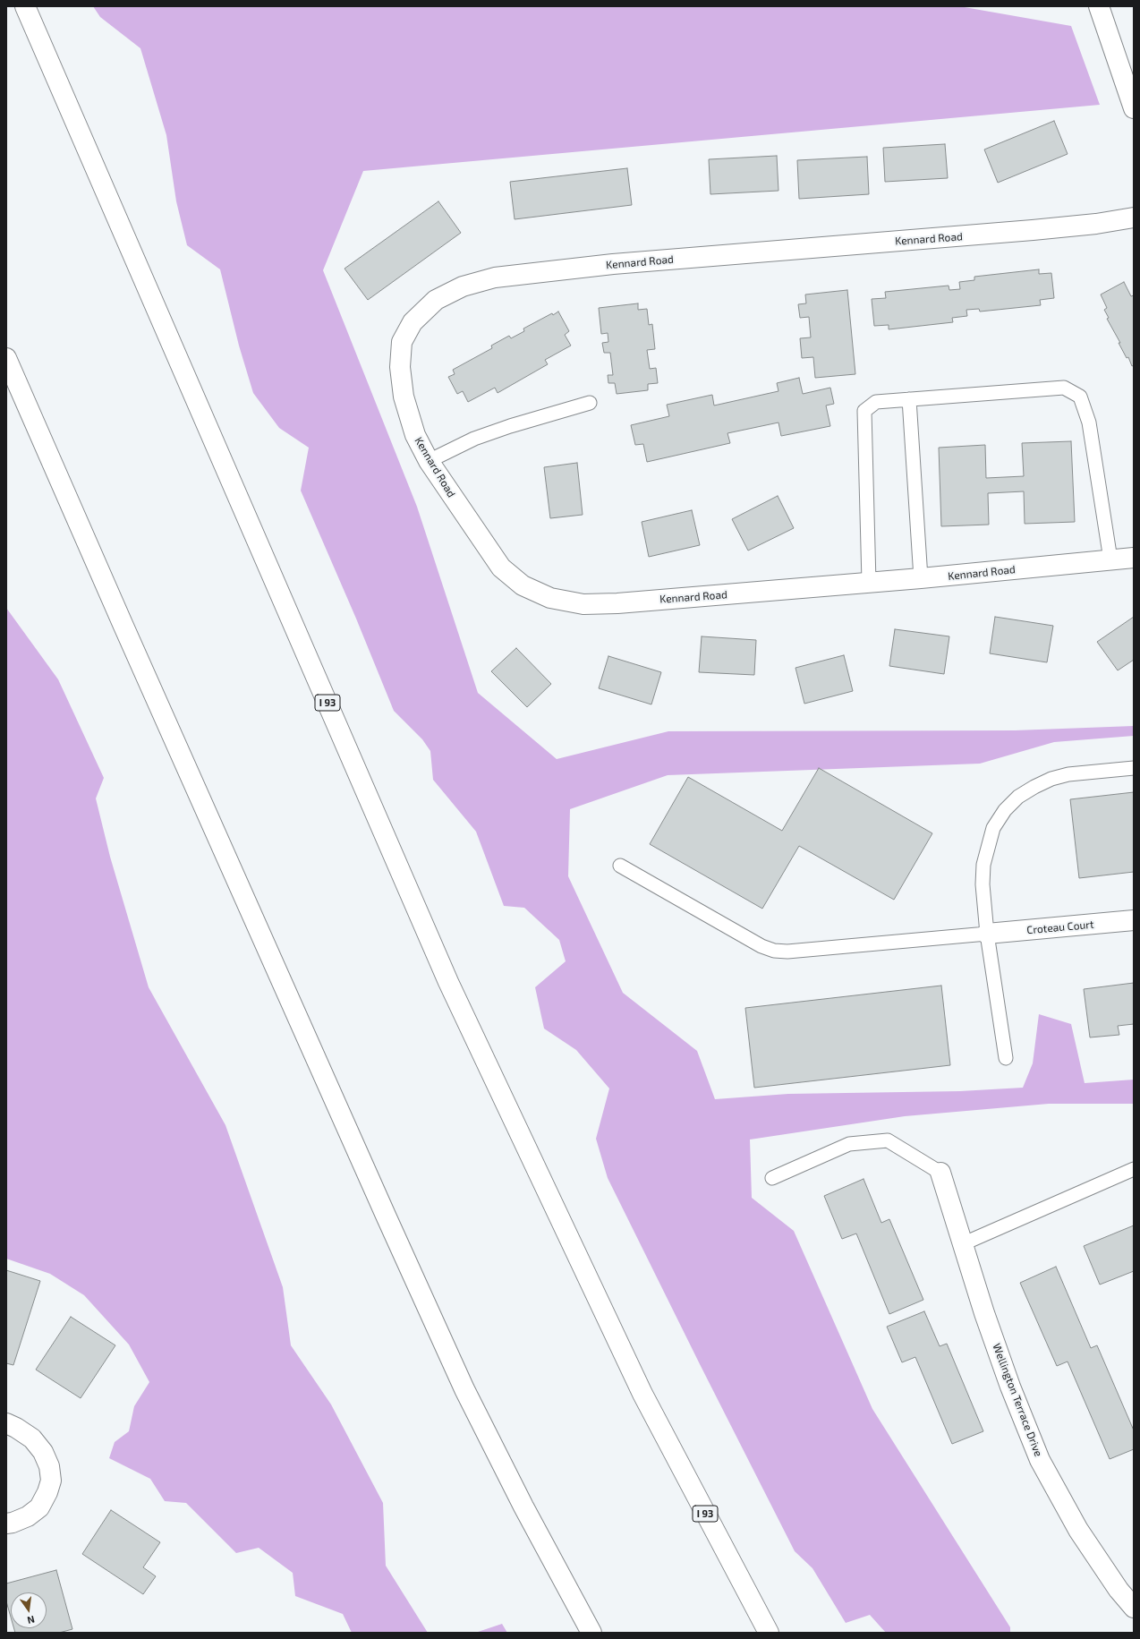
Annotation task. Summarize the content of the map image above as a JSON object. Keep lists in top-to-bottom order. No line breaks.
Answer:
{"streets":{"main road":["Kennard Road","I 93","Croteau Court","Wellington Terrace Drive"]},"north":"bottom"}
